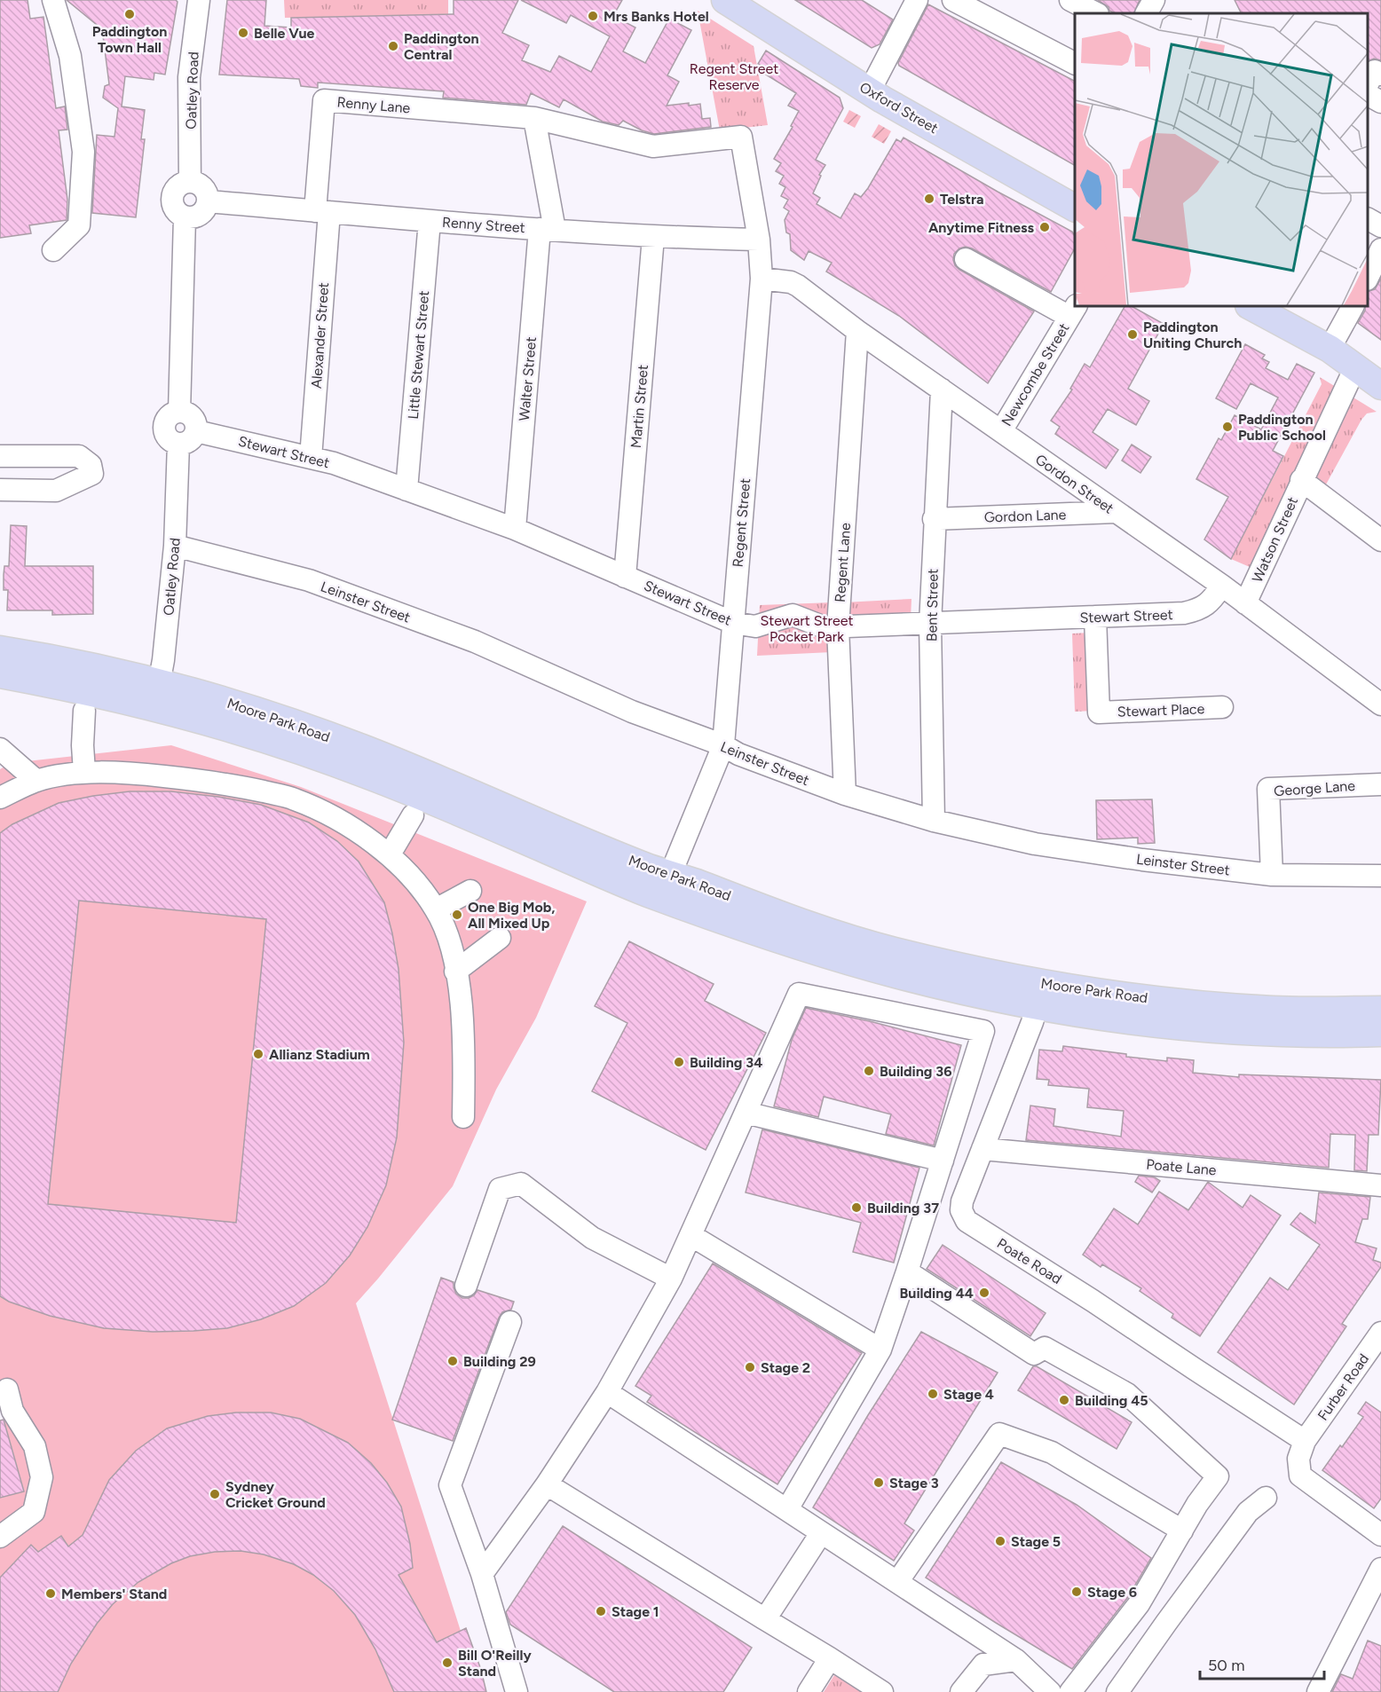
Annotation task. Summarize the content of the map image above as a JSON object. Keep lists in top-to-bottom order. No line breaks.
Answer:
{"streets":{"main road":["Oxford Street","Moore Park Road"],"street":["Oatley Road","Renny Lane","Renny Street","Alexander Street","Little Stewart Street","Newcombe Street","Walter Street","Martin Street","Stewart Street","Gordon Street","Gordon Lane","Regent Street","Watson Street","Regent Lane","Leinster Street","Bent Street","Stewart Place","George Lane","Poate Lane","Poate Road","Furber Road"]},"crossings":[["Oatley Road","Renny Street"],["Oatley Road","Stewart Street"],["Oatley Road","Leinster Street"],["Oatley Road","Moore Park Road"],["Renny Lane","Renny Street"],["Renny Lane","Alexander Street"],["Renny Lane","Regent Street"],["Renny Street","Alexander Street"],["Renny Street","Little Stewart Street"],["Renny Street","Walter Street"],["Renny Street","Martin Street"],["Renny Street","Regent Street"],["Alexander Street","Stewart Street"],["Little Stewart Street","Stewart Street"],["Newcombe Street","Gordon Street"],["Walter Street","Stewart Street"],["Martin Street","Stewart Street"],["Stewart Street","Gordon Street"],["Stewart Street","Regent Street"],["Stewart Street","Regent Lane"],["Stewart Street","Bent Street"],["Stewart Street","Stewart Place"],["Gordon Street","Gordon Lane"],["Gordon Street","Regent Street"],["Gordon Street","Watson Street"],["Gordon Street","Regent Lane"],["Gordon Street","Bent Street"],["Gordon Lane","Bent Street"],["Regent Street","Leinster Street"],["Regent Street","Moore Park Road"],["Regent Lane","Leinster Street"],["Leinster Street","Bent Street"],["Leinster Street","George Lane"],["Moore Park Road","Poate Road"],["Poate Lane","Poate Road"],["Poate Road","Furber Road"]],"parks":["Regent Street Reserve","Stewart Street Pocket Park"],"places":["Paddington Town Hall","Mrs Banks Hotel","Belle Vue","Paddington Central","Telstra","Anytime Fitness","Paddington Uniting Church","Paddington Public School","One Big Mob, All Mixed Up","Allianz Stadium","Building 34","Building 36","Building 37","Building 44","Building 29","Stage 2","Stage 4","Building 45","Stage 3","Sydney Cricket Ground","Stage 5","Stage 6","Members' Stand","Stage 1","Bill O'Reilly Stand"],"scale_bar":"50 m"}
